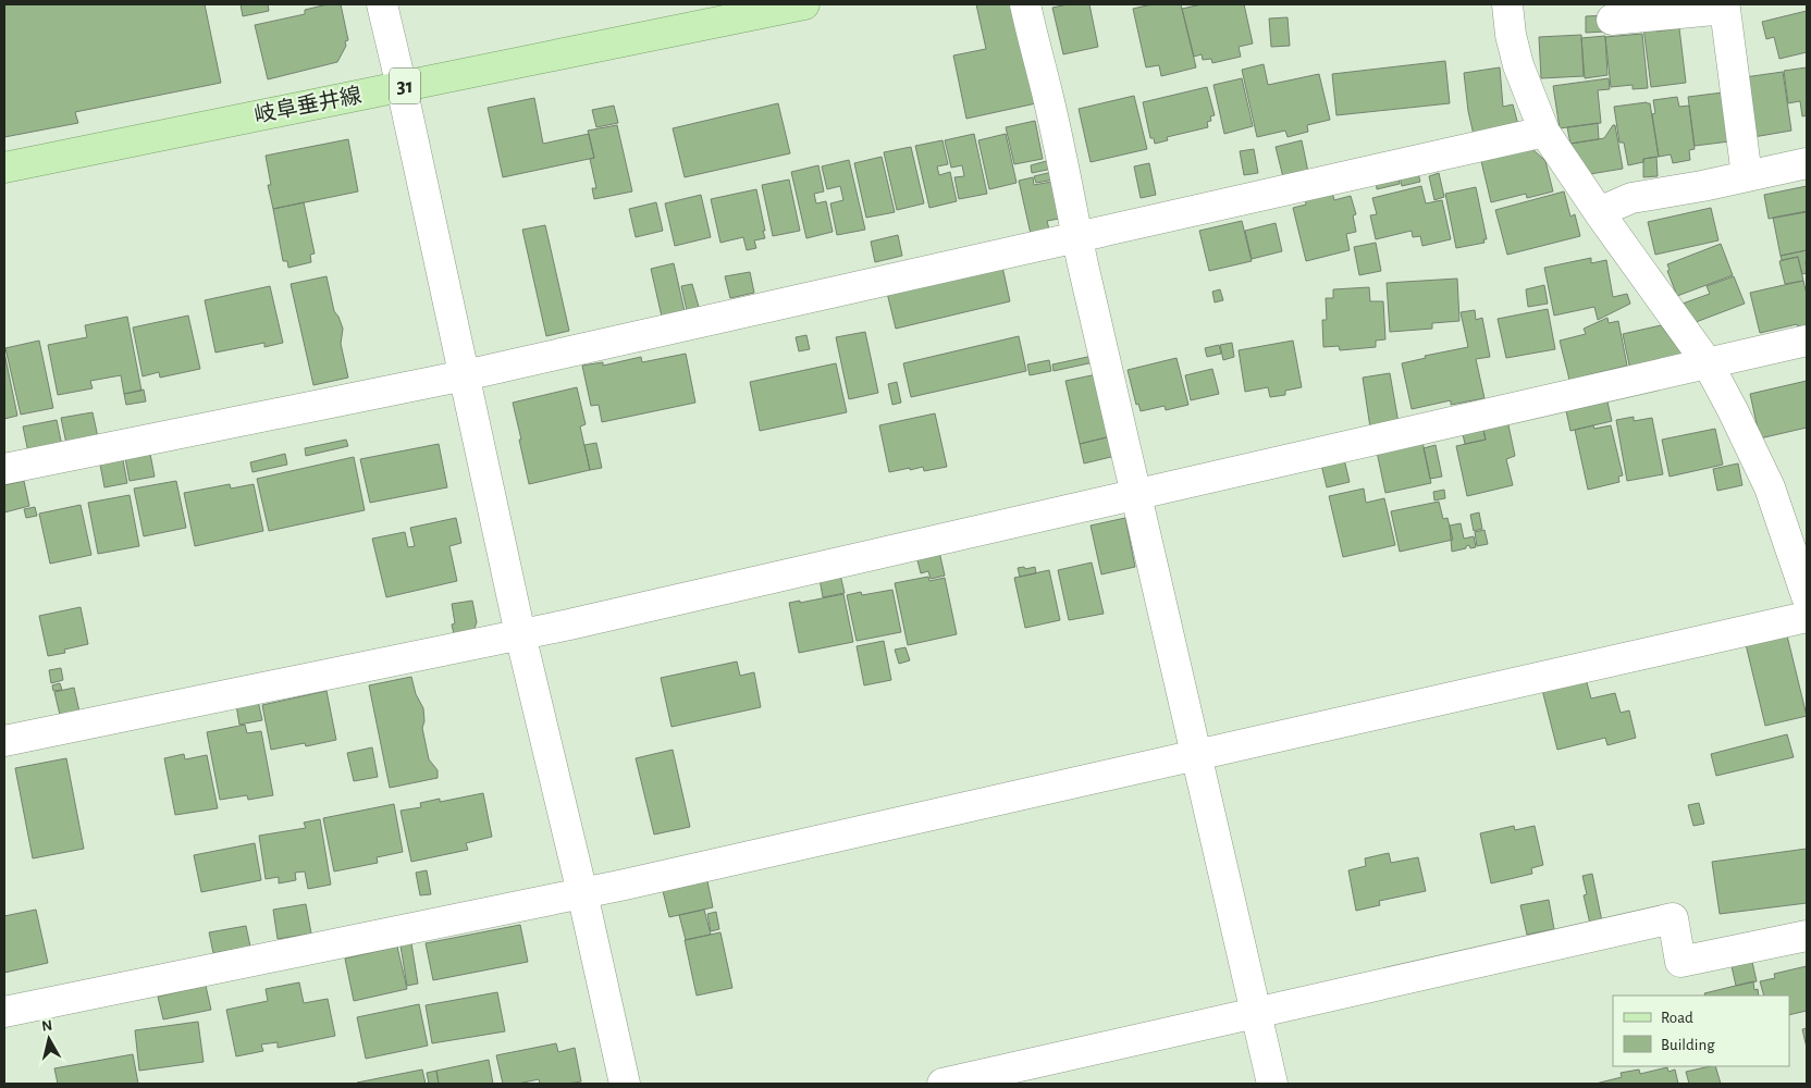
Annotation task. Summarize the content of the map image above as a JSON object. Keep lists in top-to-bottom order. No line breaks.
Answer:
{"streets":{"main road":["31","岐阜垂井線"]},"legend":["Road","Building"],"north":"top"}
